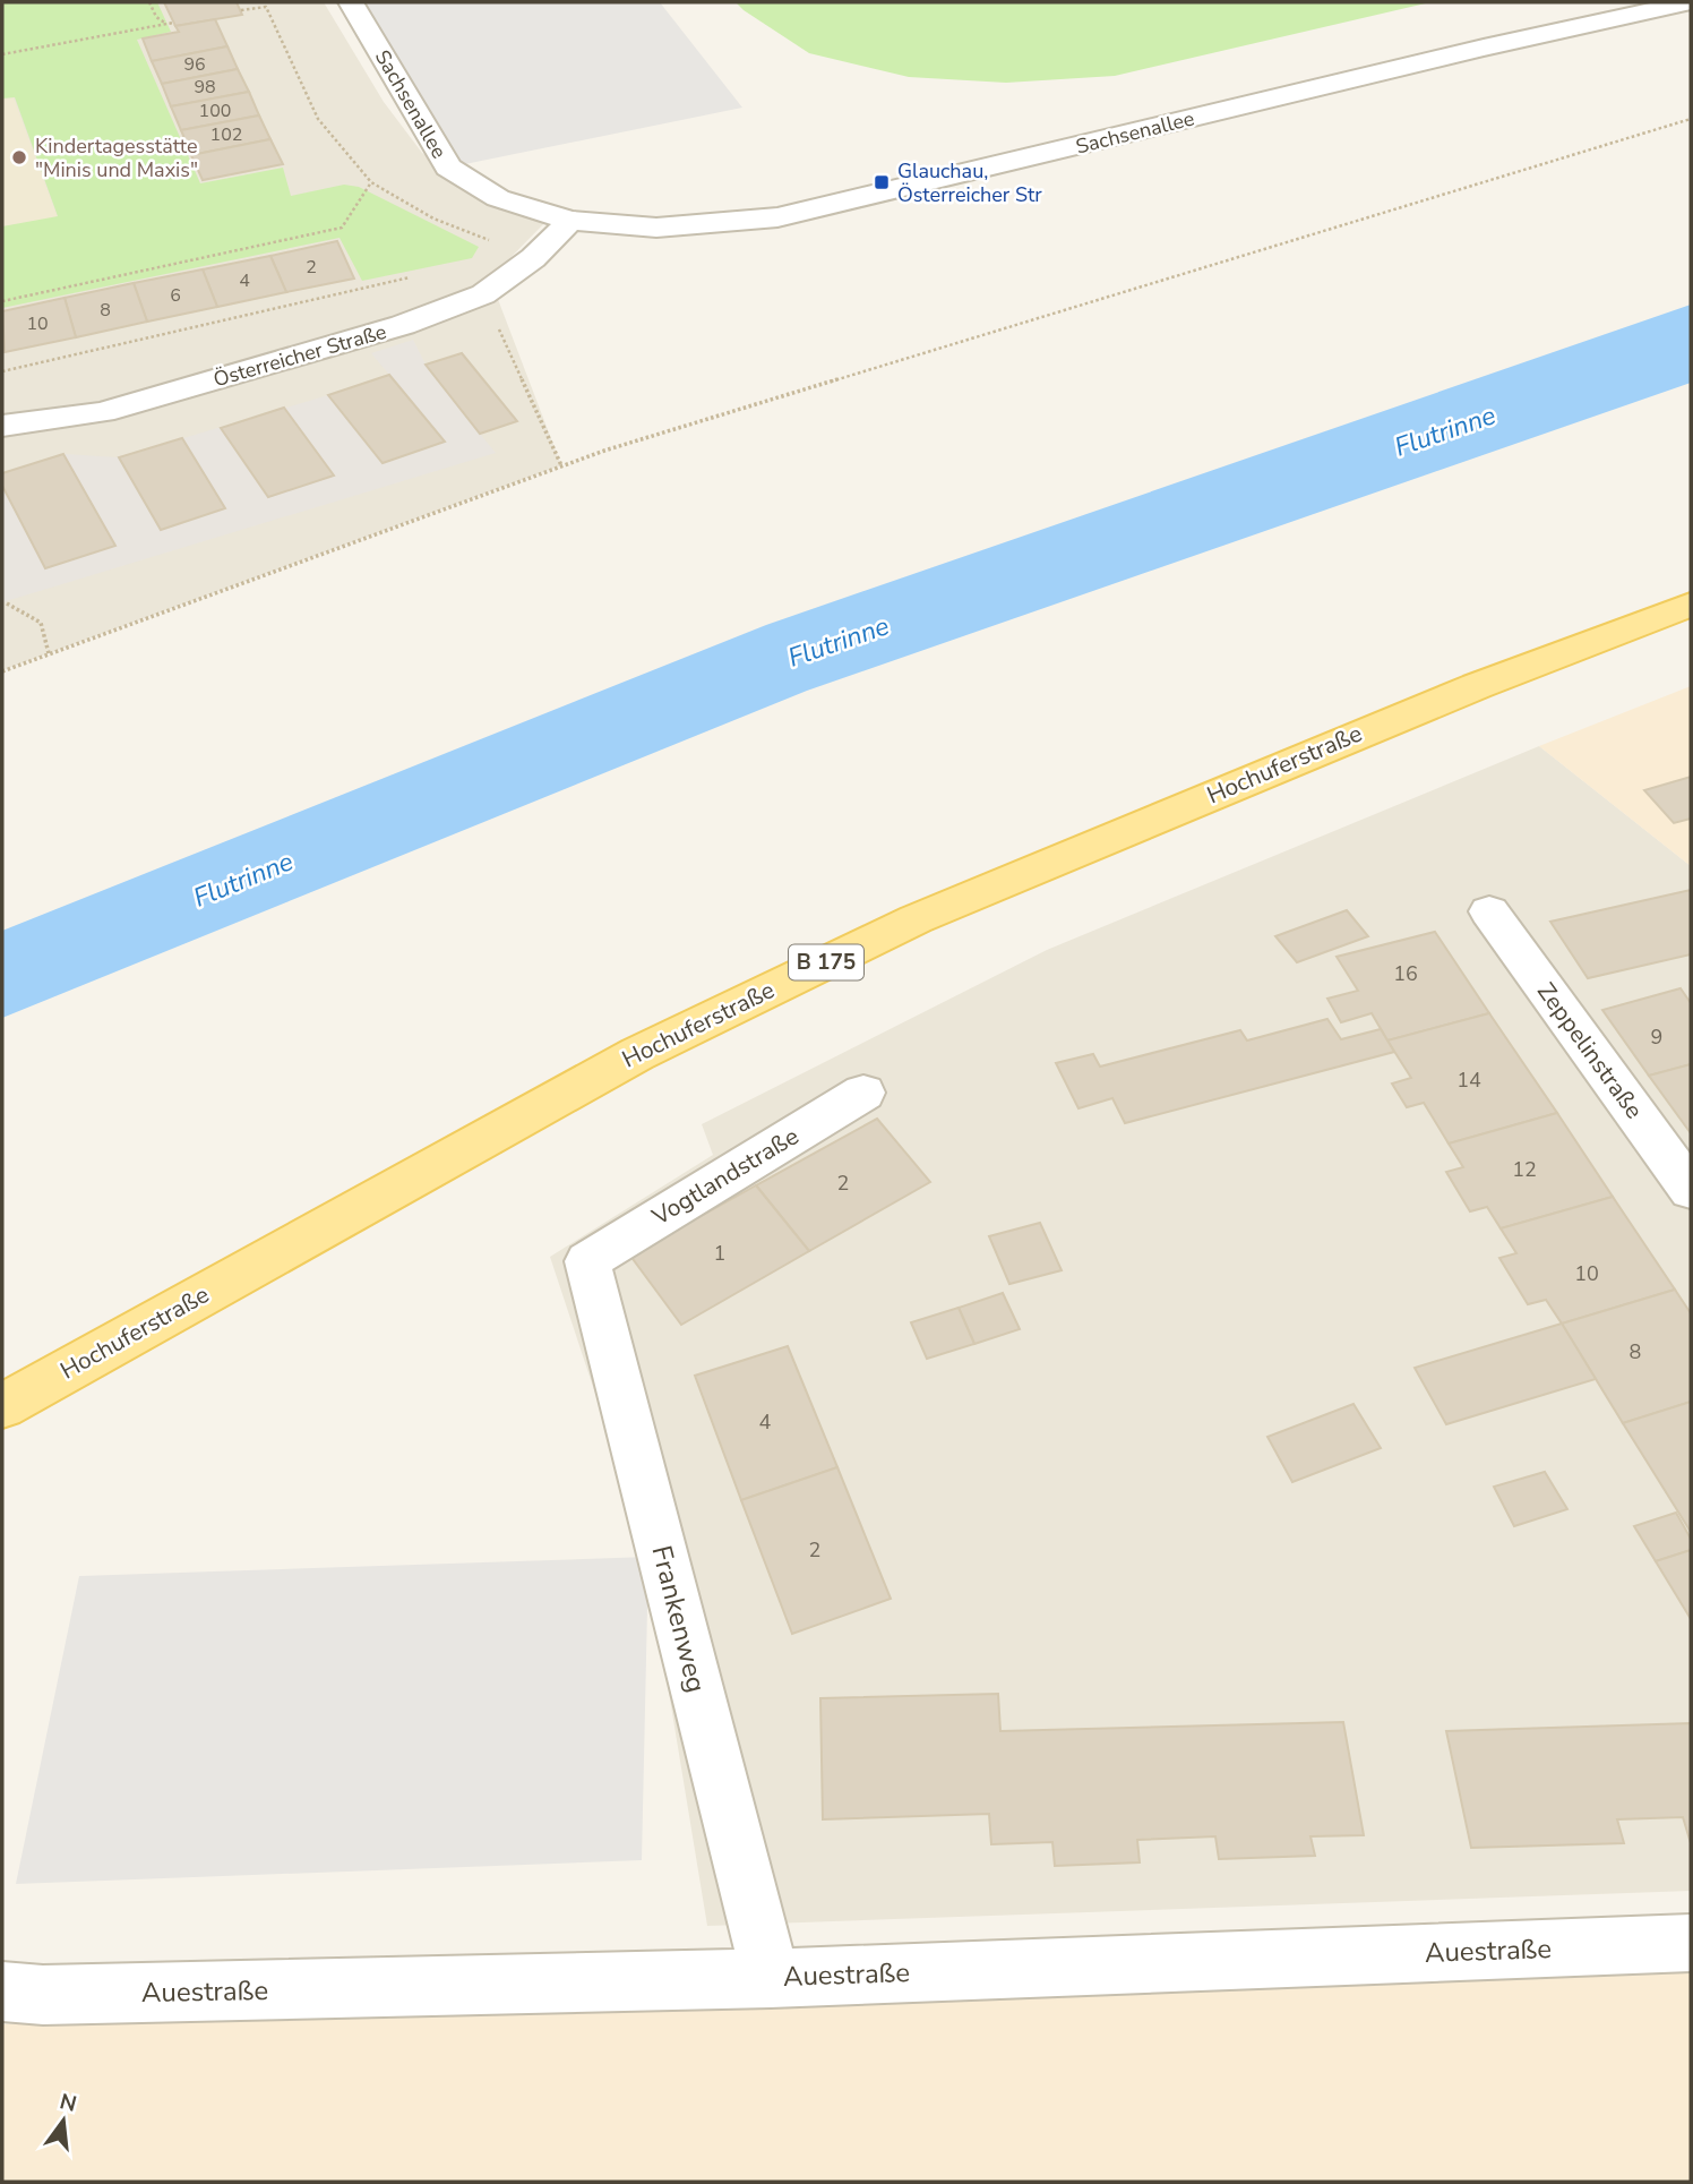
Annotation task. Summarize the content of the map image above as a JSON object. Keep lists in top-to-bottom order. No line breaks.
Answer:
{"streets":{"main road":["Hochuferstraße","B 175"],"street":["Sachsenallee","Österreicher Straße","Zeppelinstraße","Vogtlandstraße","Frankenweg","Auestraße"]},"crossings":[["Sachsenallee","Österreicher Straße"],["Vogtlandstraße","Frankenweg"],["Frankenweg","Auestraße"]],"water":["Flutrinne"],"places":{"other":["Kindertagesstätte \"Minis und Maxis\""],"transit":["Glauchau, Österreicher Str"]},"house_numbers":["96","98","100","102","2","4","6","8","10","16","9","14","12","2","1","10","8","4","2"],"north":"top"}
